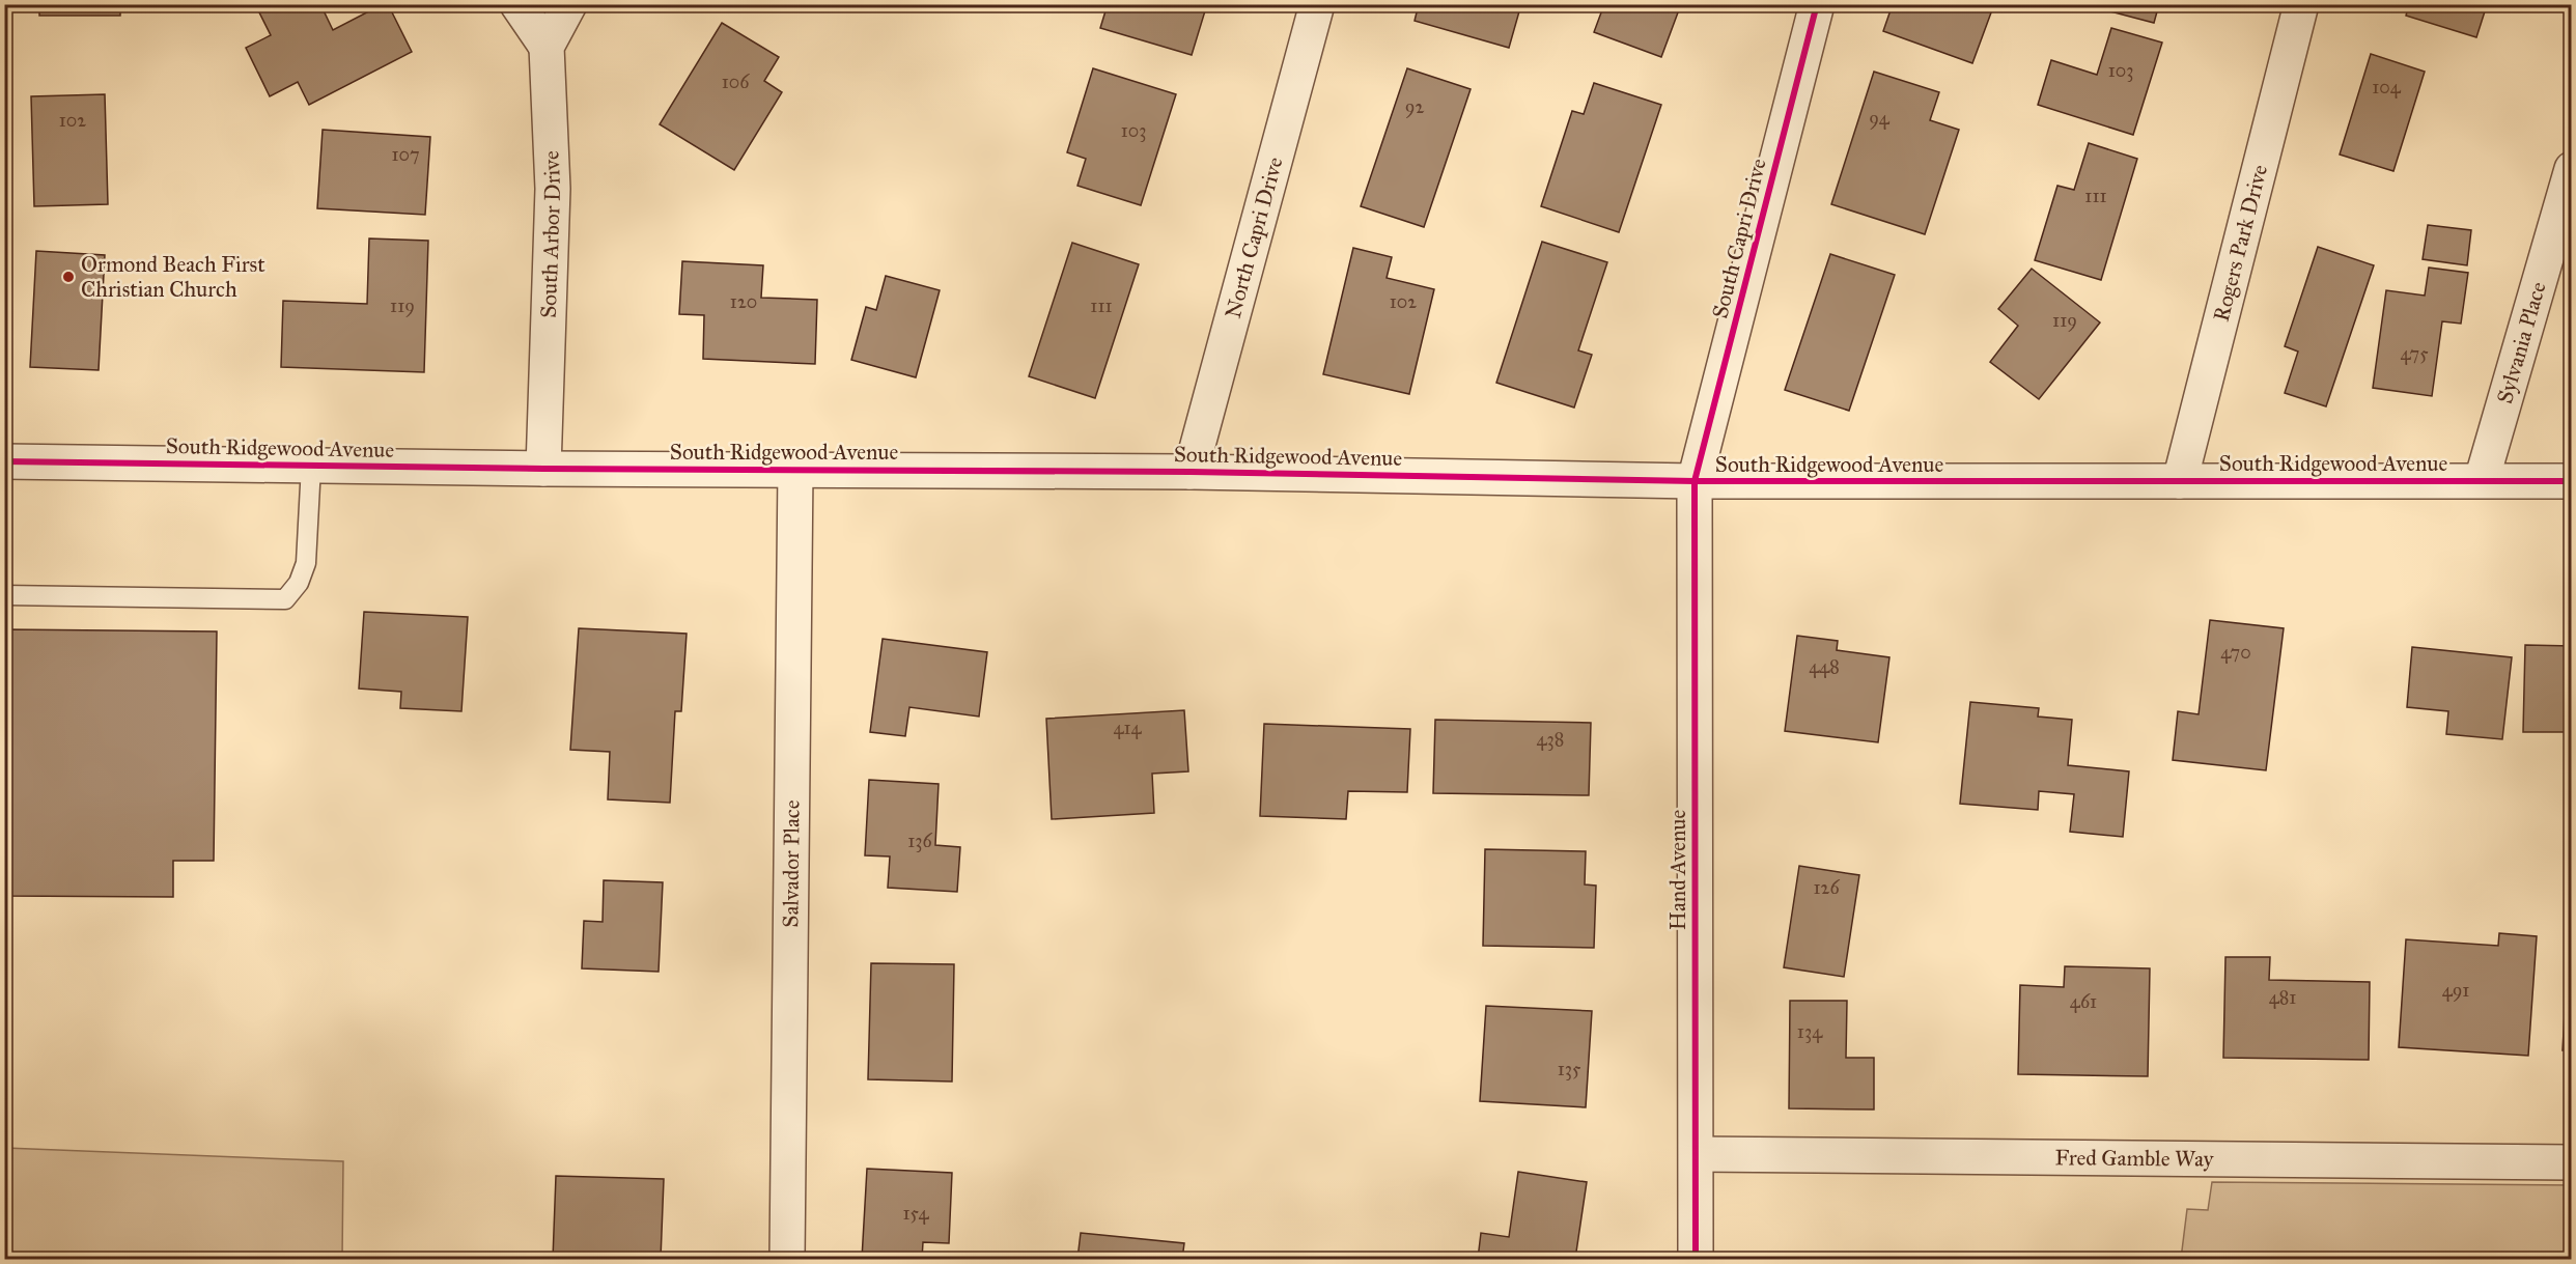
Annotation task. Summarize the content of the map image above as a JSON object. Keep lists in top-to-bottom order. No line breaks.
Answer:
{"streets":{"street":["South Arbor Drive","North Capri Drive","South Capri Drive","Rogers Park Drive","Sylvania Place","South Ridgewood Avenue","Salvador Place","Hand Avenue","Fred Gamble Way"]},"crossings":[["South Arbor Drive","South Ridgewood Avenue"],["North Capri Drive","South Ridgewood Avenue"],["South Capri Drive","South Ridgewood Avenue"],["South Capri Drive","Hand Avenue"],["Rogers Park Drive","South Ridgewood Avenue"],["Sylvania Place","South Ridgewood Avenue"],["South Ridgewood Avenue","Salvador Place"],["South Ridgewood Avenue","Hand Avenue"],["Hand Avenue","Fred Gamble Way"]],"places":["Ormond Beach First Christian Church"],"house_numbers":["103","106","104","92","94","102","103","107","111","120","102","119","111","119","475","470","448","414","438","136","126","491","481","461","134","135","154"]}
